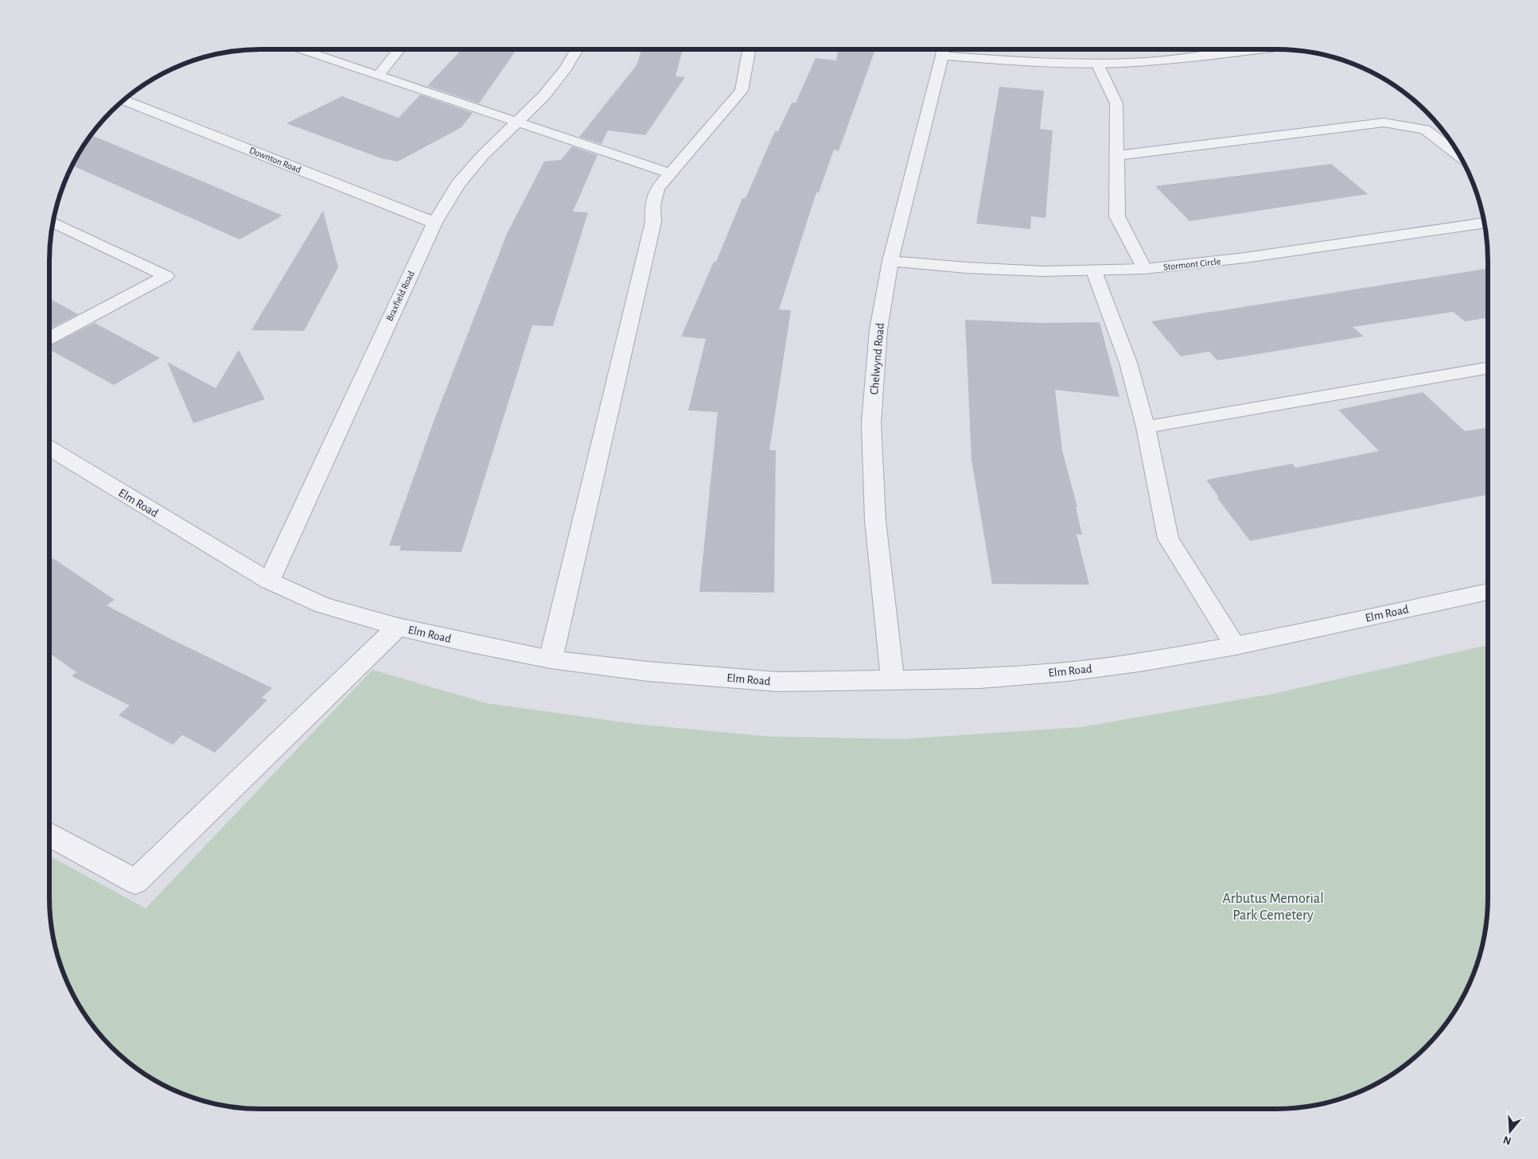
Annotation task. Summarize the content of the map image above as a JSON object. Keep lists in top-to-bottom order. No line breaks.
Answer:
{"streets":{"street":["Downton Road","Stormont Circle","Braxfield Road","Chelwynd Road","Elm Road"]},"crossings":[["Downton Road","Braxfield Road"],["Stormont Circle","Chelwynd Road"],["Braxfield Road","Elm Road"],["Chelwynd Road","Elm Road"]],"parks":["Arbutus Memorial Park Cemetery"],"north":"bottom"}
